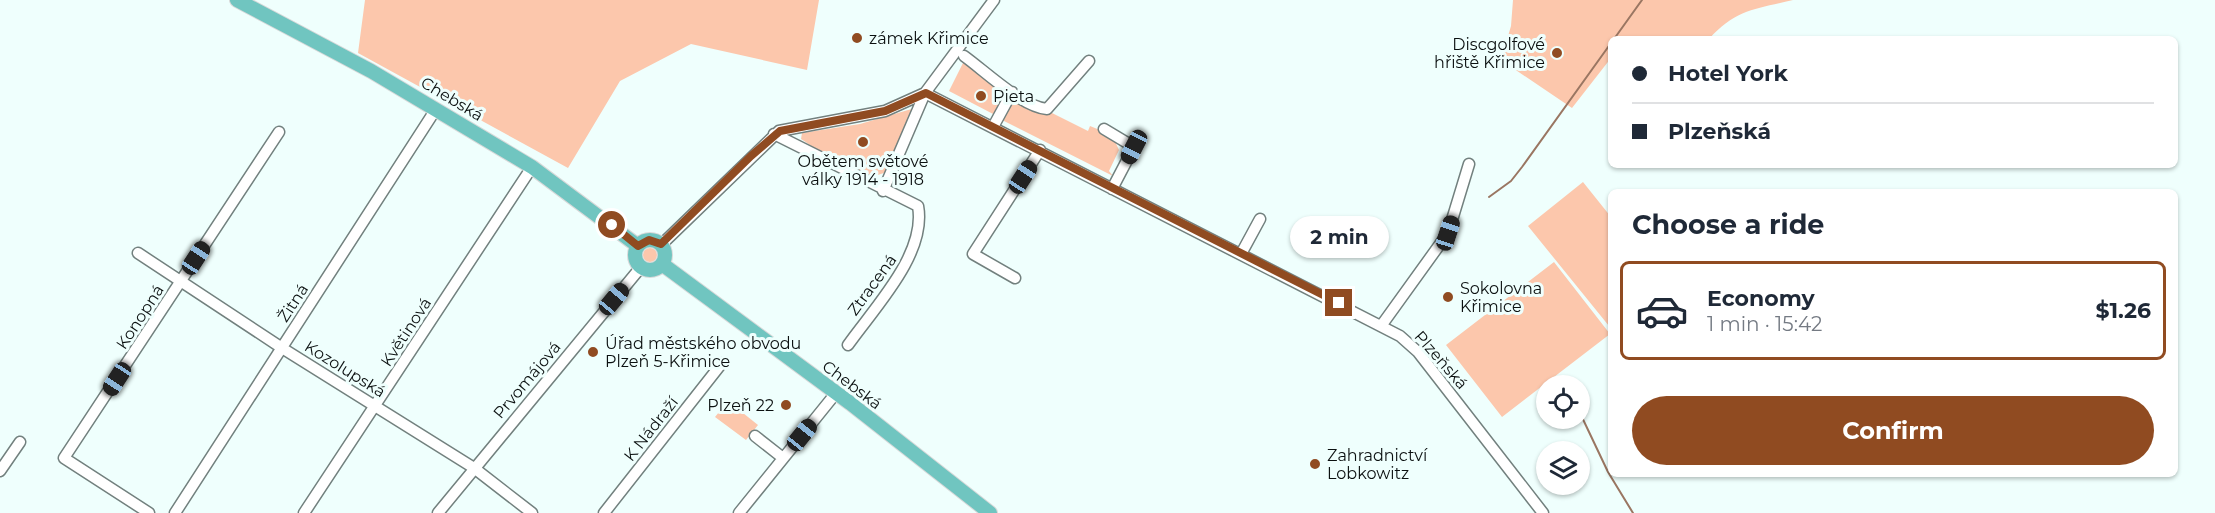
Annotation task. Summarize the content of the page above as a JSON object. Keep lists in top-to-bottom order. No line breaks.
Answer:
{"streets":{"main road":["Chebská"],"street":["Ztracená","Žitná","Konopná","Květinová","Plzeňská","Kozolupská","Prvomájová","K Nádraží"]},"crossings":[["Chebská","Žitná"],["Chebská","Květinová"],["Chebská","Prvomájová"],["Žitná","Kozolupská"],["Konopná","Kozolupská"],["Květinová","Kozolupská"],["Kozolupská","Prvomájová"]],"places":["zámek Křimice","Discgolfové hřiště Křimice","Pieta","Obětem světové války 1914 - 1918","Sokolovna Křimice","Úřad městského obvodu Plzeň 5-Křimice","Plzeň 22","Zahradnictví Lobkowitz"],"page":{"banner":["Hotel York","Plzeňská"],"heading":"Choose a ride","bubble":"2 min","list":[{"name":"Economy","note":"1 min · 15:42","value":"$1.26"}],"buttons":"Confirm"}}
